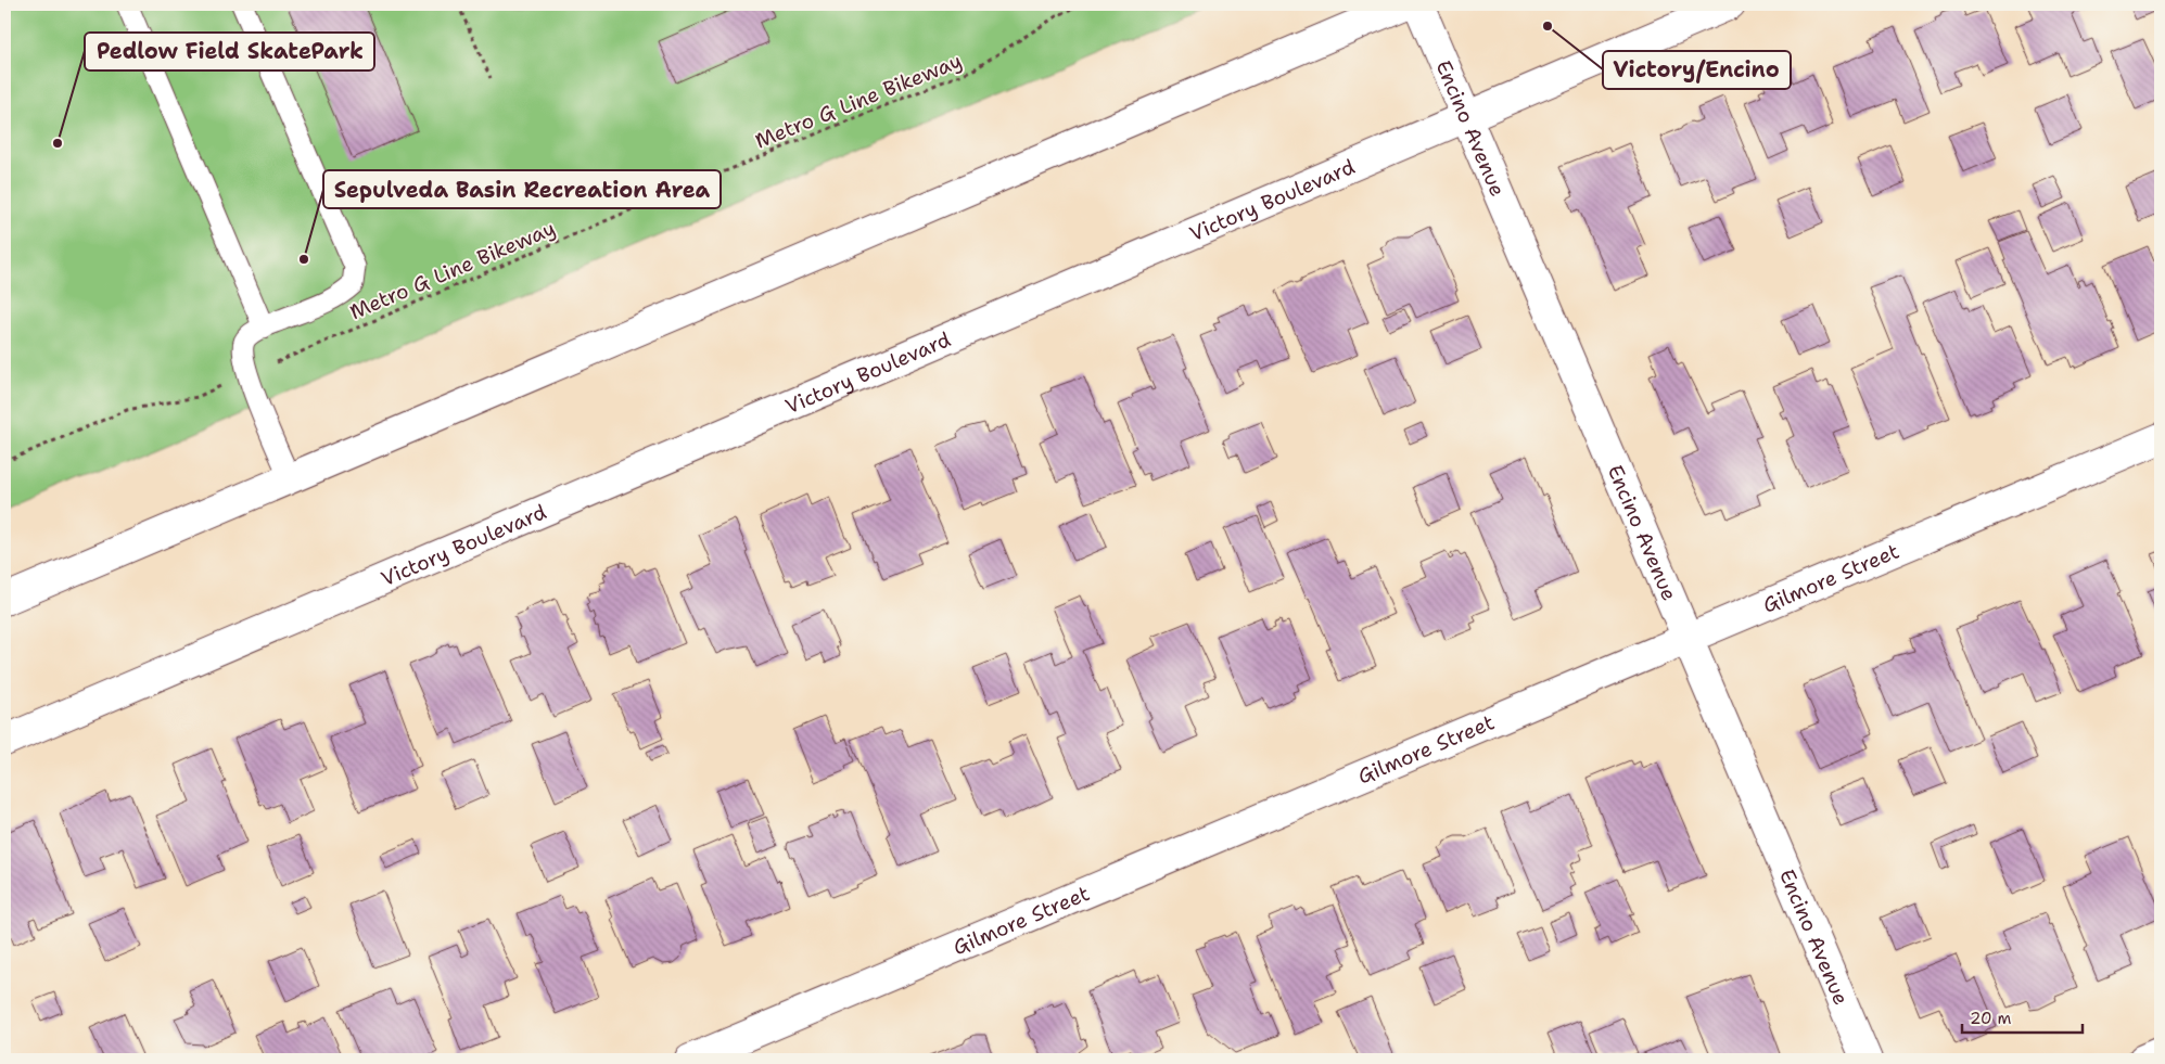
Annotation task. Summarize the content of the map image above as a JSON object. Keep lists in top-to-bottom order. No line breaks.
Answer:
{"streets":{"street":["Encino Avenue","Victory Boulevard","Gilmore Street"],"path":["Metro G Line Bikeway"]},"crossings":[["Encino Avenue","Victory Boulevard"],["Encino Avenue","Gilmore Street"]],"places":["Victory/Encino","Pedlow Field SkatePark","Sepulveda Basin Recreation Area"],"scale_bar":"20 m"}
